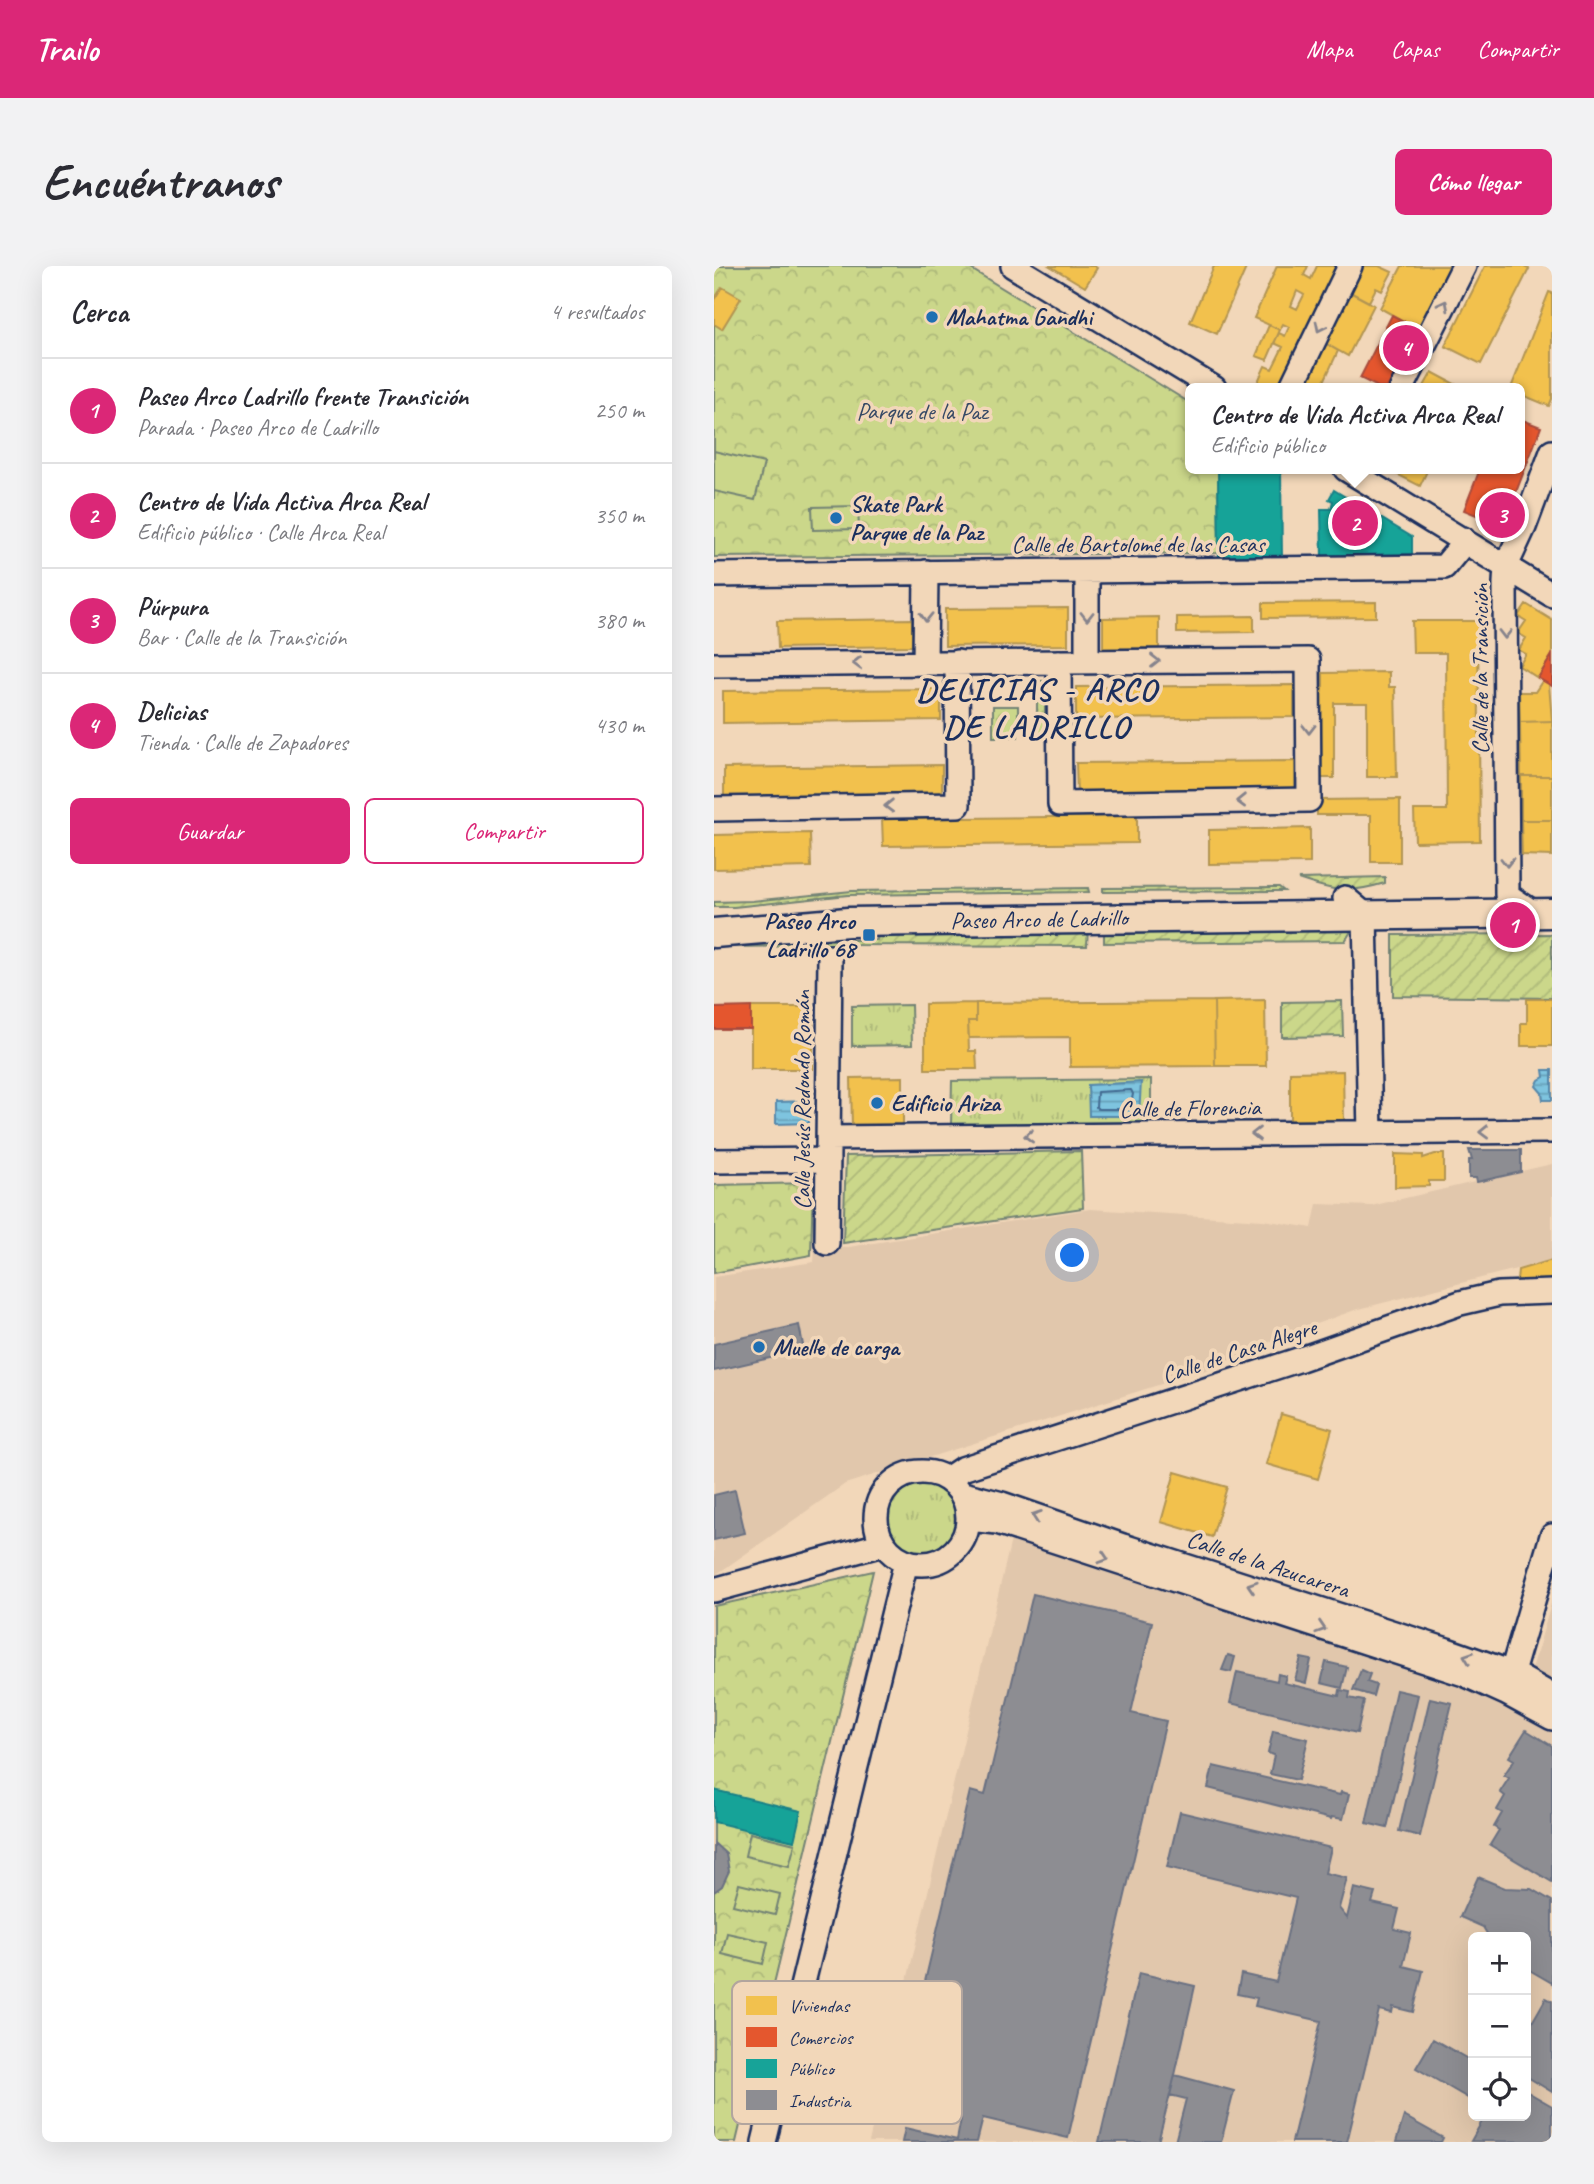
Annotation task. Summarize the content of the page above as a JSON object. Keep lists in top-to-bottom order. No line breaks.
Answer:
{"streets":{"main road":["Paseo Arco de Ladrillo"],"street":["Calle de Bartolomé de las Casas","Calle de la Transición","Calle Jesús Redondo Román","Calle de Florencia","Calle de Casa Alegre","Calle de la Azucarera"]},"crossings":[["Calle de la Transición","Paseo Arco de Ladrillo"],["Calle Jesús Redondo Román","Calle de Florencia"],["Calle de Casa Alegre","Calle de la Azucarera"]],"one_way":["Calle de la Transición","Calle de Florencia"],"districts":["DELICIAS - ARCO DE LADRILLO"],"parks":["Parque de la Paz"],"places":{"other":["Mahatma Gandhi","Skate Park Parque de la Paz","Edificio Ariza","Muelle de carga"],"transit":["Paseo Arco Ladrillo 68"]},"legend":["Viviendas","Comercios","Público","Industria"],"page":{"header":"Trailo","nav":["Mapa","Capas","Compartir"],"buttons":["Cómo llegar",["Guardar","Compartir"]],"title":"Encuéntranos","heading":["Cerca","4 resultados"],"pins":["4","3","2","1"],"list":[{"mark":"1","name":"Paseo Arco Ladrillo frente Transición","note":"Parada · Paseo Arco de Ladrillo","value":"250 m"},{"mark":"2","name":"Centro de Vida Activa Arca Real","note":"Edificio público · Calle Arca Real","value":"350 m"},{"mark":"3","name":"Púrpura","note":"Bar · Calle de la Transición","value":"380 m"},{"mark":"4","name":"Delicias","note":"Tienda · Calle de Zapadores","value":"430 m"}],"popup":["Centro de Vida Activa Arca Real","Edificio público"],"map_buttons":["+","−"]}}
